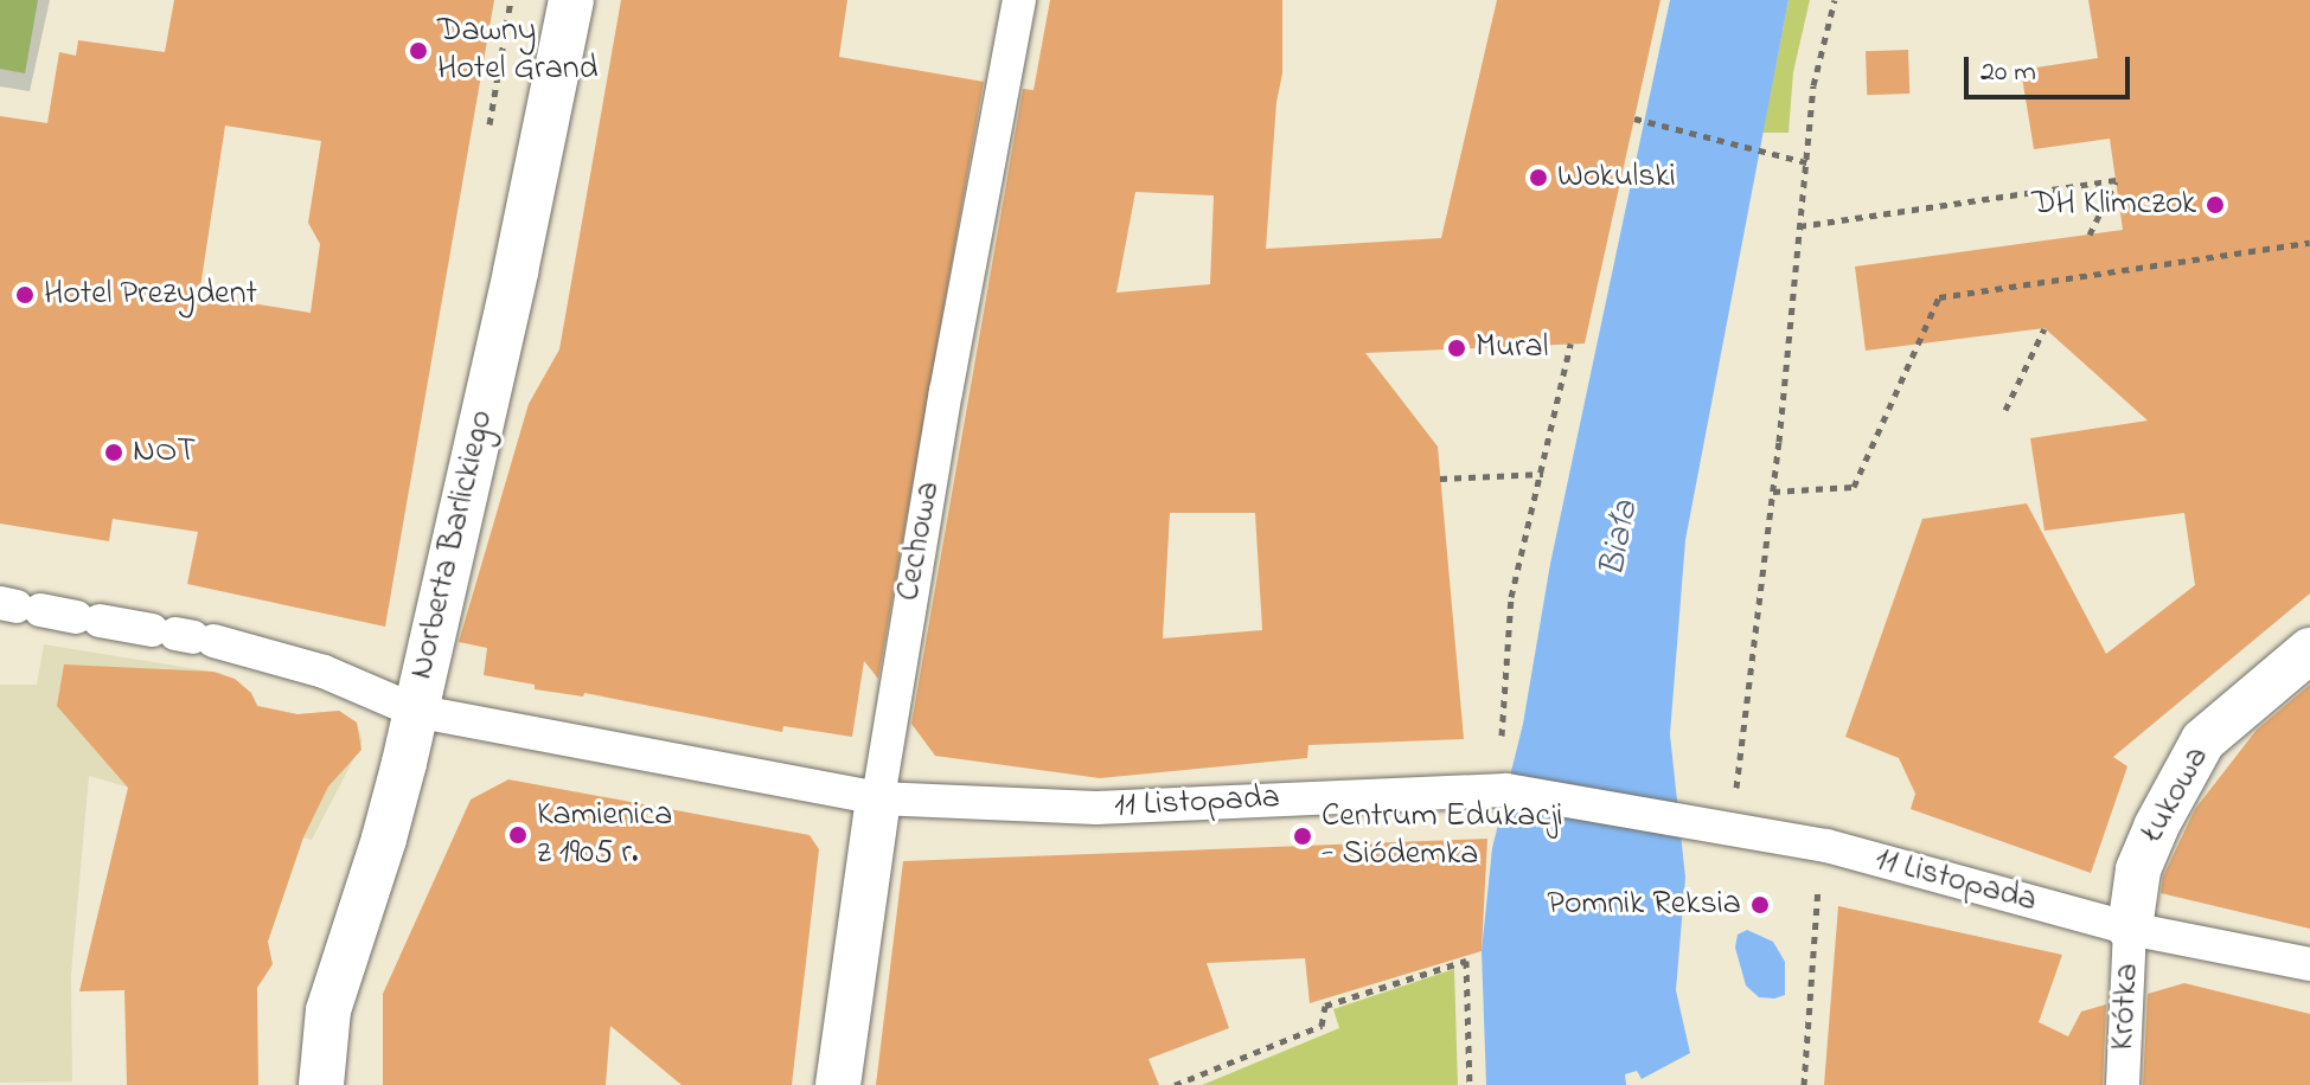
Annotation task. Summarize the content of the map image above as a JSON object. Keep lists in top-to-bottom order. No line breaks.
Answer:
{"streets":{"street":["Cechowa","Norberta Barlickiego","Łukowa","11 Listopada","Krótka"]},"crossings":[["Cechowa","11 Listopada"],["Norberta Barlickiego","11 Listopada"],["Łukowa","11 Listopada"],["Łukowa","Krótka"],["11 Listopada","Krótka"]],"water":["Biała"],"places":["Dawny Hotel Grand","Wokulski","DH Klimczok","Hotel Prezydent","Mural","NOT","Kamienica z 1905 r.","Centrum Edukacji - Siódemka","Pomnik Reksia"],"scale_bar":"20 m"}
